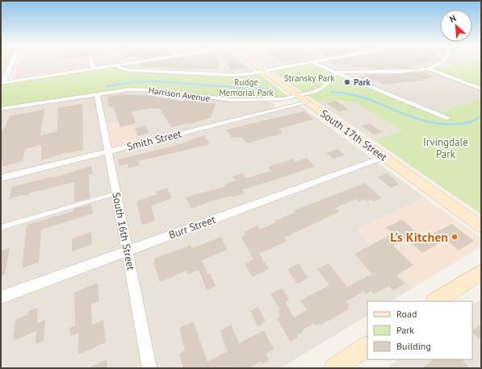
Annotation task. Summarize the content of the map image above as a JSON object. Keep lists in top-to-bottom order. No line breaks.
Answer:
{"streets":{"main road":["South 17th Street"],"street":["Harrison Avenue","Smith Street","Burr Street","South 16th Street"]},"crossings":[["Harrison Avenue","South 17th Street"],["Harrison Avenue","South 16th Street"],["South 17th Street","Smith Street"],["South 17th Street","Burr Street"],["Smith Street","South 16th Street"],["Burr Street","South 16th Street"]],"parks":["Stransky Park","Rudge Memorial Park","Irvingdale Park"],"places":["Park","L's Kitchen"],"legend":["Road","Park","Building"],"north":"top left"}
